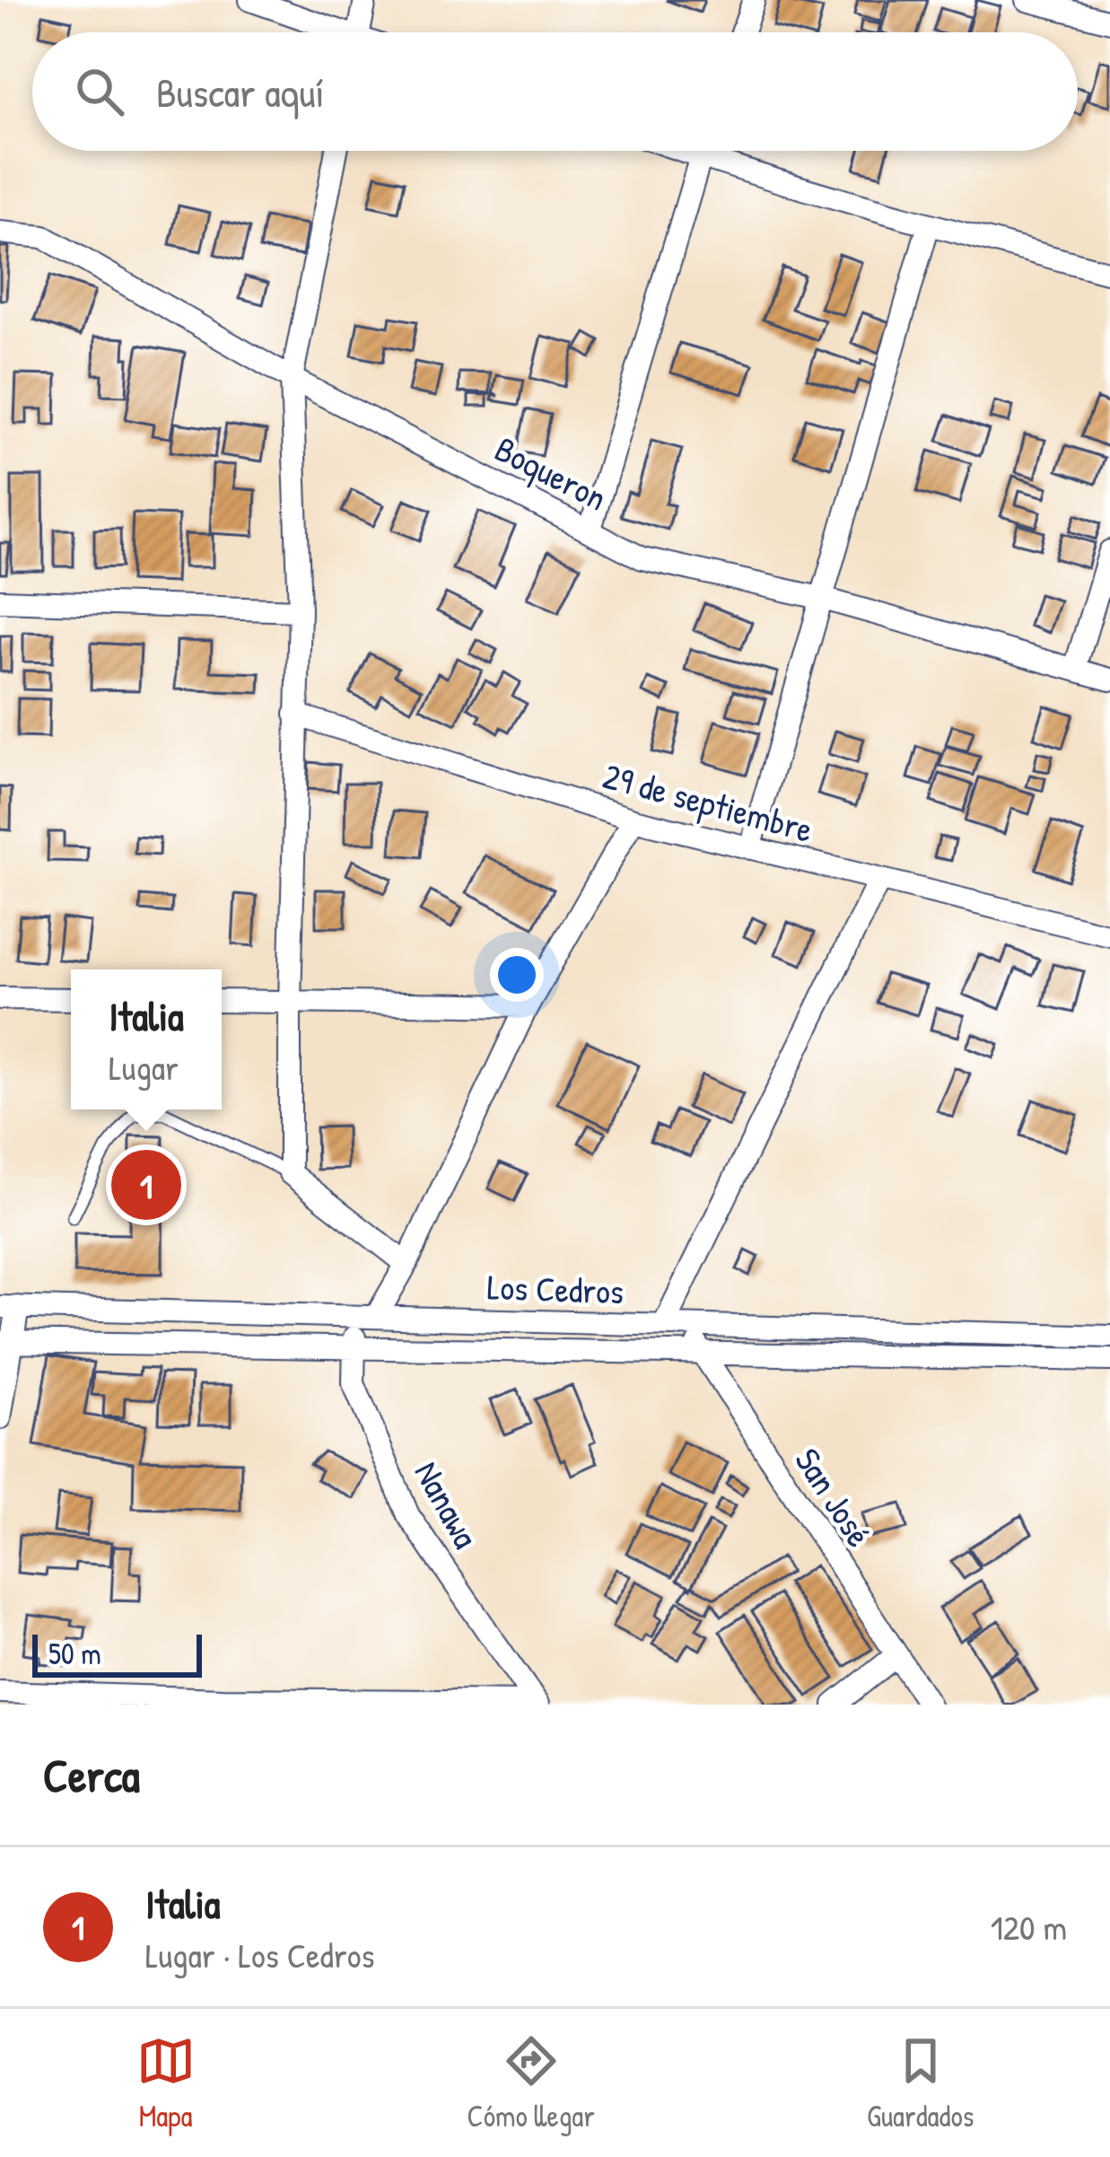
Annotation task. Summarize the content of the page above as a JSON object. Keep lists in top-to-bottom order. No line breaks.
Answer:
{"streets":{"street":["Boqueron","29 de septiembre","Los Cedros","San José","Nanawa"]},"crossings":[["Los Cedros","San José"],["Los Cedros","Nanawa"]],"scale_bar":"50 m","page":{"search":"Buscar aquí","popup":["Italia","Lugar"],"pins":"1","scale":"50 m","heading":"Cerca","list":[{"mark":"1","name":"Italia","note":"Lugar · Los Cedros","value":"120 m"}],"nav":["Mapa","Cómo llegar","Guardados"]}}
